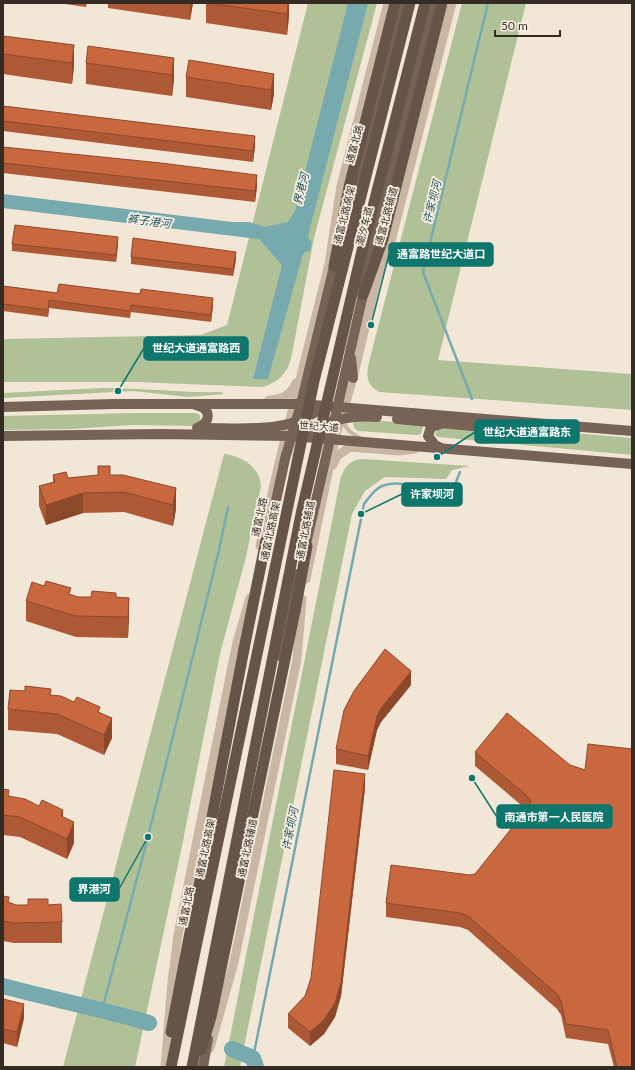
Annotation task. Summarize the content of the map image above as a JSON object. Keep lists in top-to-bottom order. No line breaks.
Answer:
{"streets":{"highway":["通富北路高架"],"main road":["通富北路","世纪大道"],"street":["通富北路辅道"],"lane":["潮汐车道"]},"crossings":[["通富北路","通富北路高架"],["通富北路","世纪大道"],["通富北路辅道","世纪大道"],["潮汐车道","世纪大道"]],"water":["界港河","许家坝河","裤子港河"],"places":["通富路世纪大道口","世纪大道通富路西","世纪大道通富路东","许家坝河","南通市第一人民医院","界港河"],"scale_bar":"50 m"}
